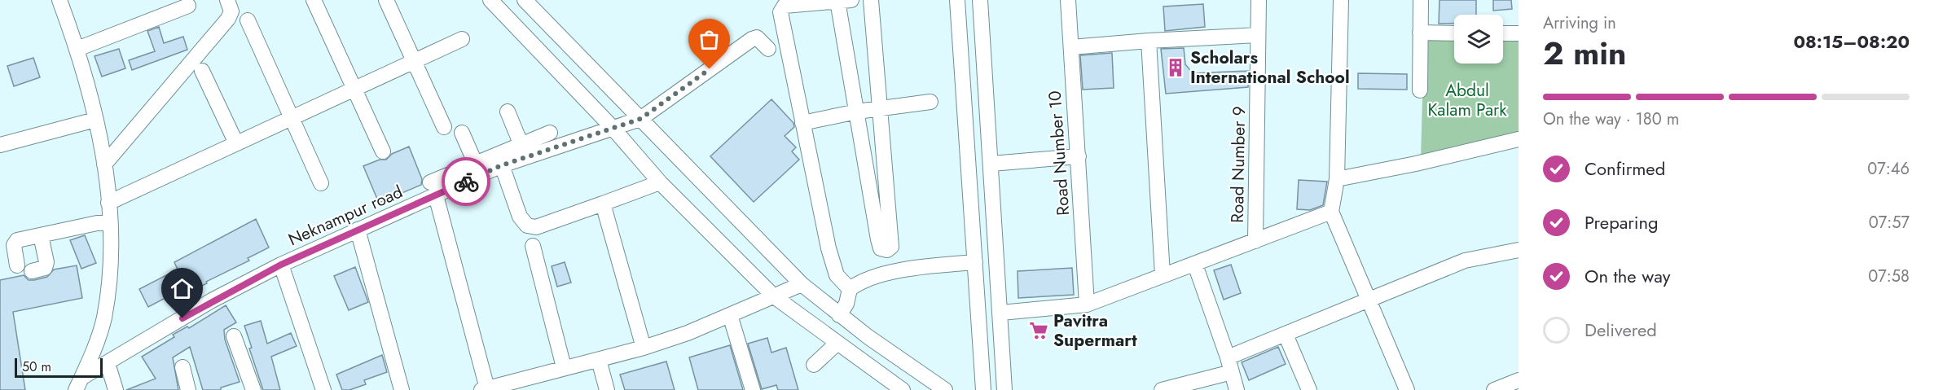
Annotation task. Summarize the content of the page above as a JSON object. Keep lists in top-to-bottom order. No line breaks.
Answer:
{"streets":{"street":["Road Number 10","Road Number 9","Neknampur road"]},"parks":["Abdul Kalam Park"],"places":{"building":["Scholars International School"],"supermarket":["Pavitra Supermart"]},"scale_bar":"50 m","page":{"heading":["2 min","Arriving in","08:15–08:20"],"bar":"On the way · 180 m","list":[["Confirmed","07:46"],["Preparing","07:57"],["On the way","07:58"],"Delivered"],"scale":"50 m"}}
